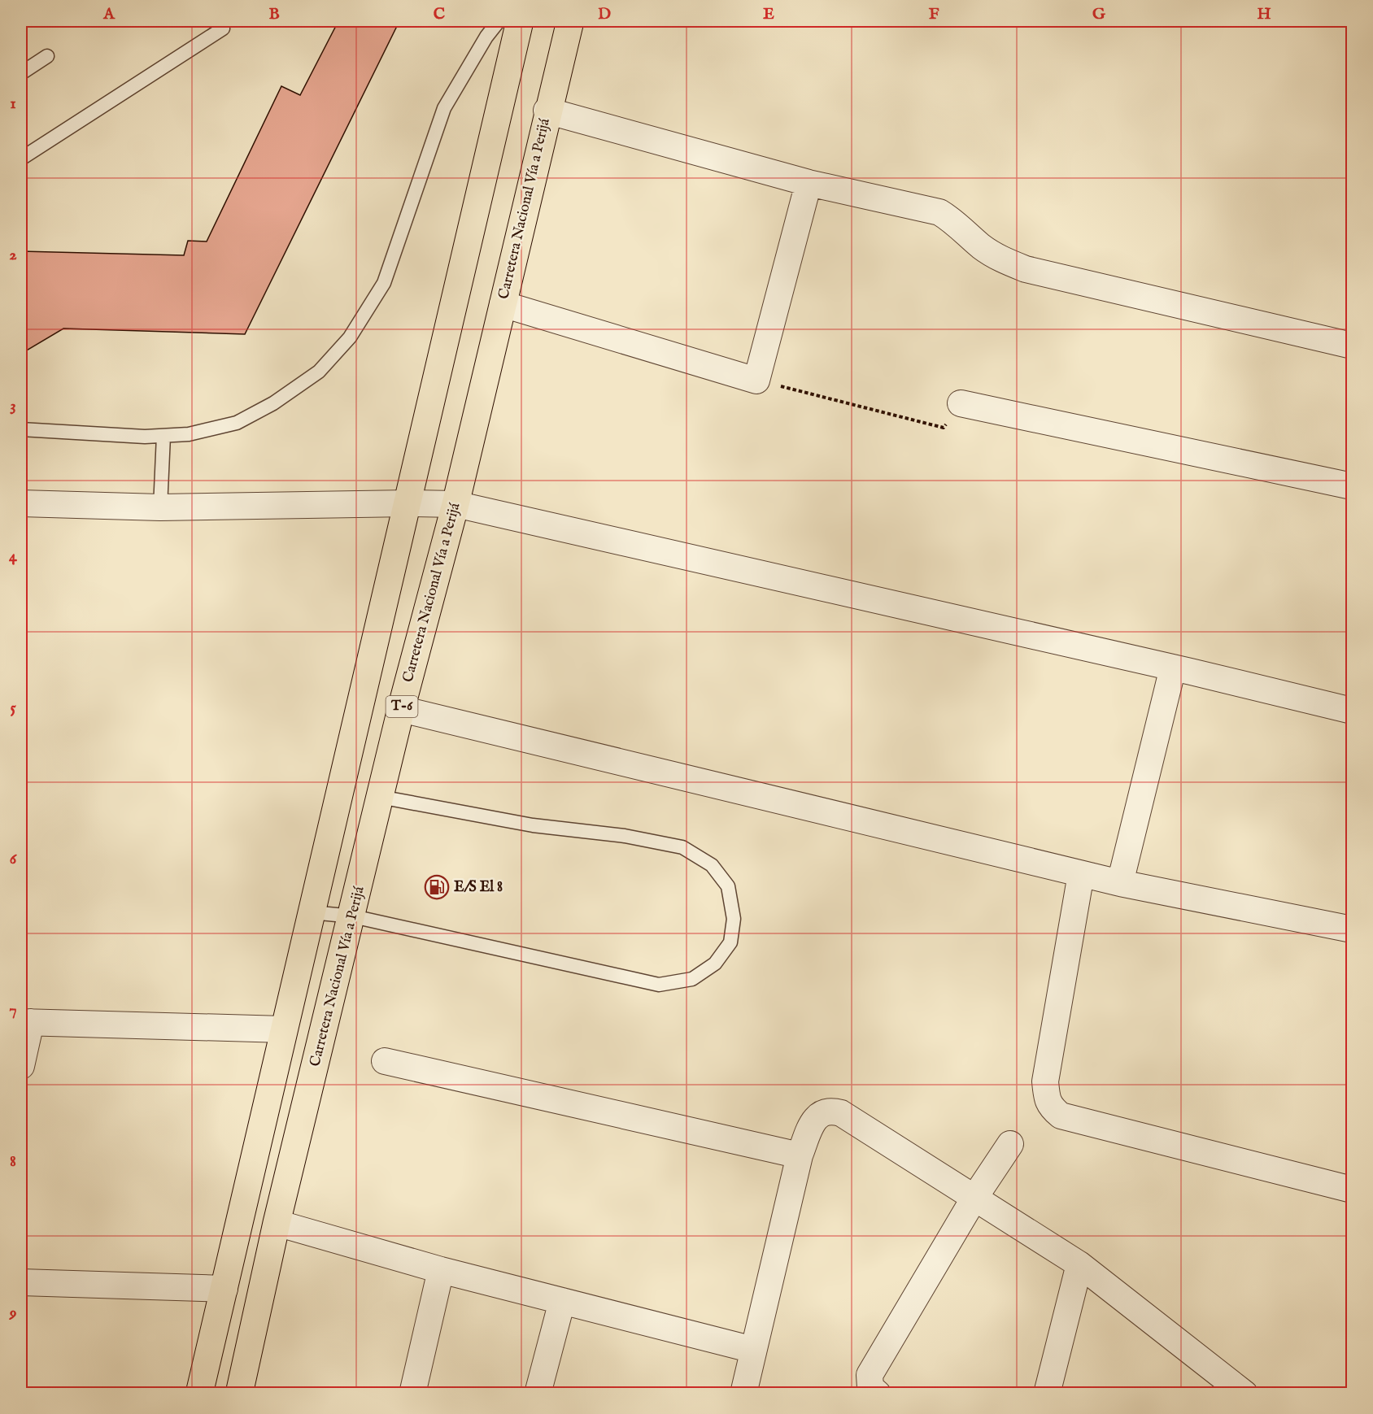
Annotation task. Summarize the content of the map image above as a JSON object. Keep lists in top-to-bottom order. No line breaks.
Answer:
{"streets":{"highway":["Carretera Nacional Vía a Perijá","T-6"]},"places":{"fuel station":["E/S El 8"]},"grid":{"columns":["A","B","C","D","E","F","G","H"],"rows":["1","2","3","4","5","6","7","8","9"]}}
